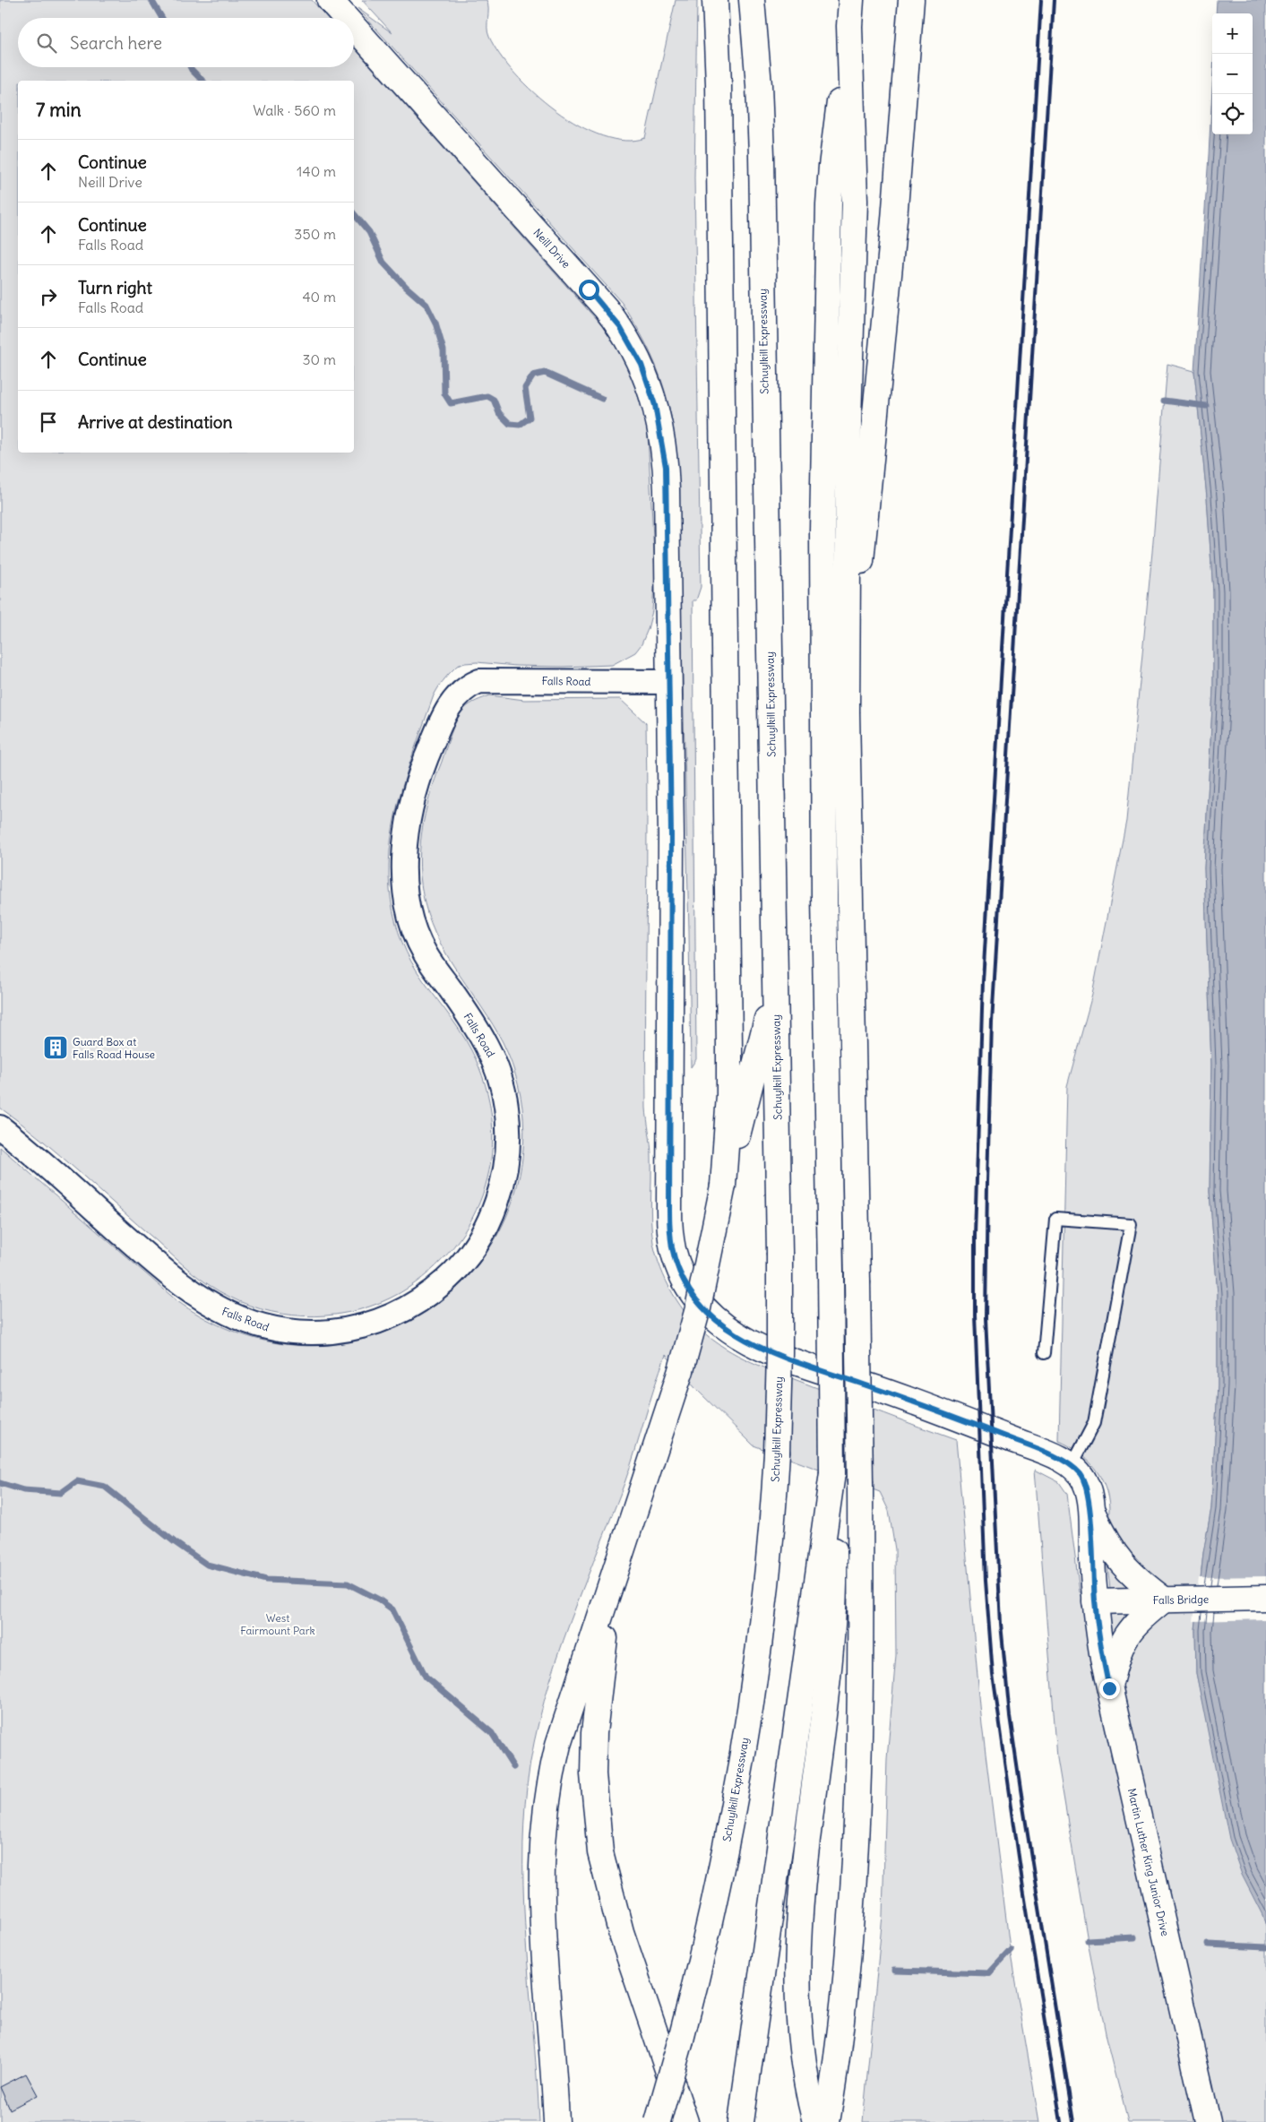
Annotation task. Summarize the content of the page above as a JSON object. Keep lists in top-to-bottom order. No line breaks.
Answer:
{"streets":{"main road":["Neill Drive","Schuylkill Expressway","Falls Bridge","Martin Luther King Junior Drive"],"street":["Falls Road"]},"crossings":[["Neill Drive","Falls Road"],["Falls Bridge","Martin Luther King Junior Drive"]],"parks":["West Fairmount Park"],"places":{"building":["Guard Box at Falls Road House"]},"page":{"map_buttons":["+","−"],"search":"Search here","heading":["7 min","Walk · 560 m"],"list":[["Continue","Neill Drive","140 m"],["Continue","Falls Road","350 m"],["Turn right","Falls Road","40 m"],["Continue","30 m"],"Arrive at destination"]}}
